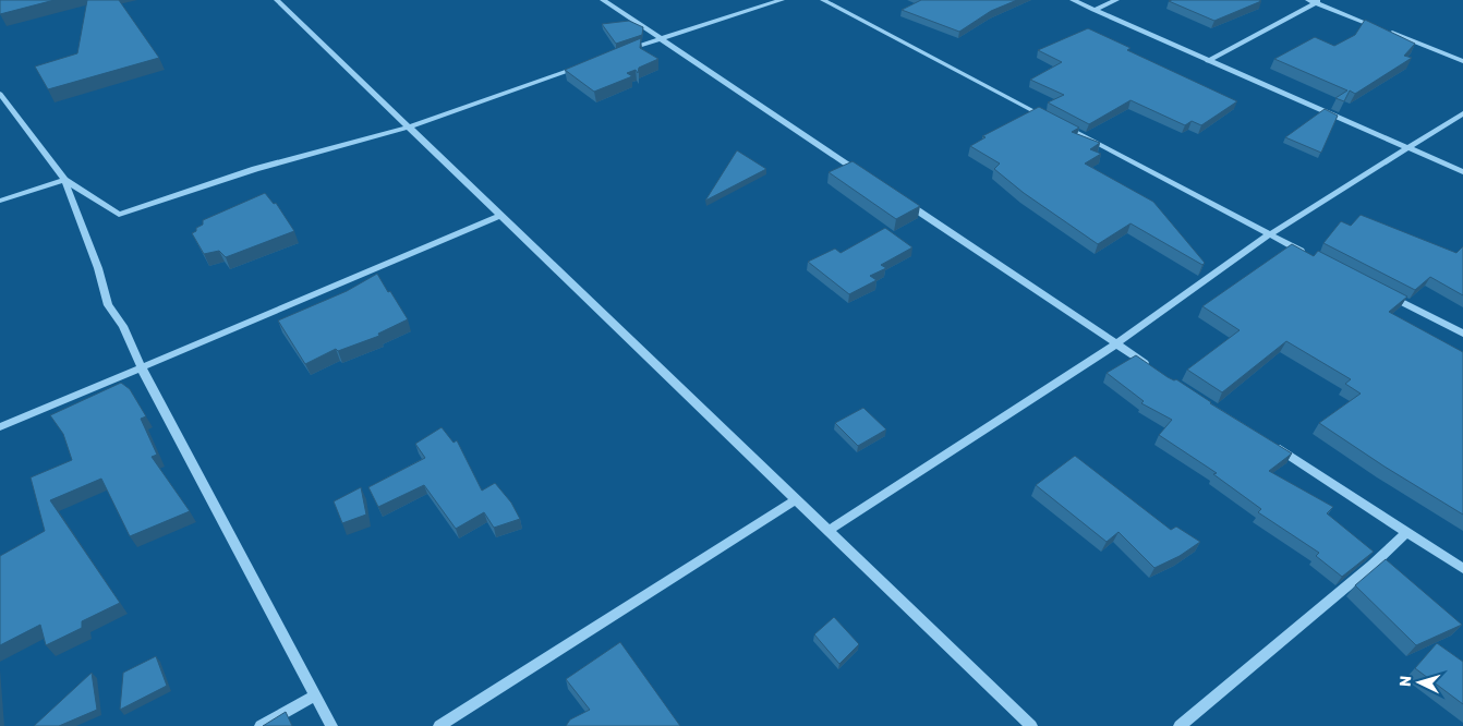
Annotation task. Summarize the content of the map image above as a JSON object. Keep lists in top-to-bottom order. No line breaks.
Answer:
{"north":"left"}
